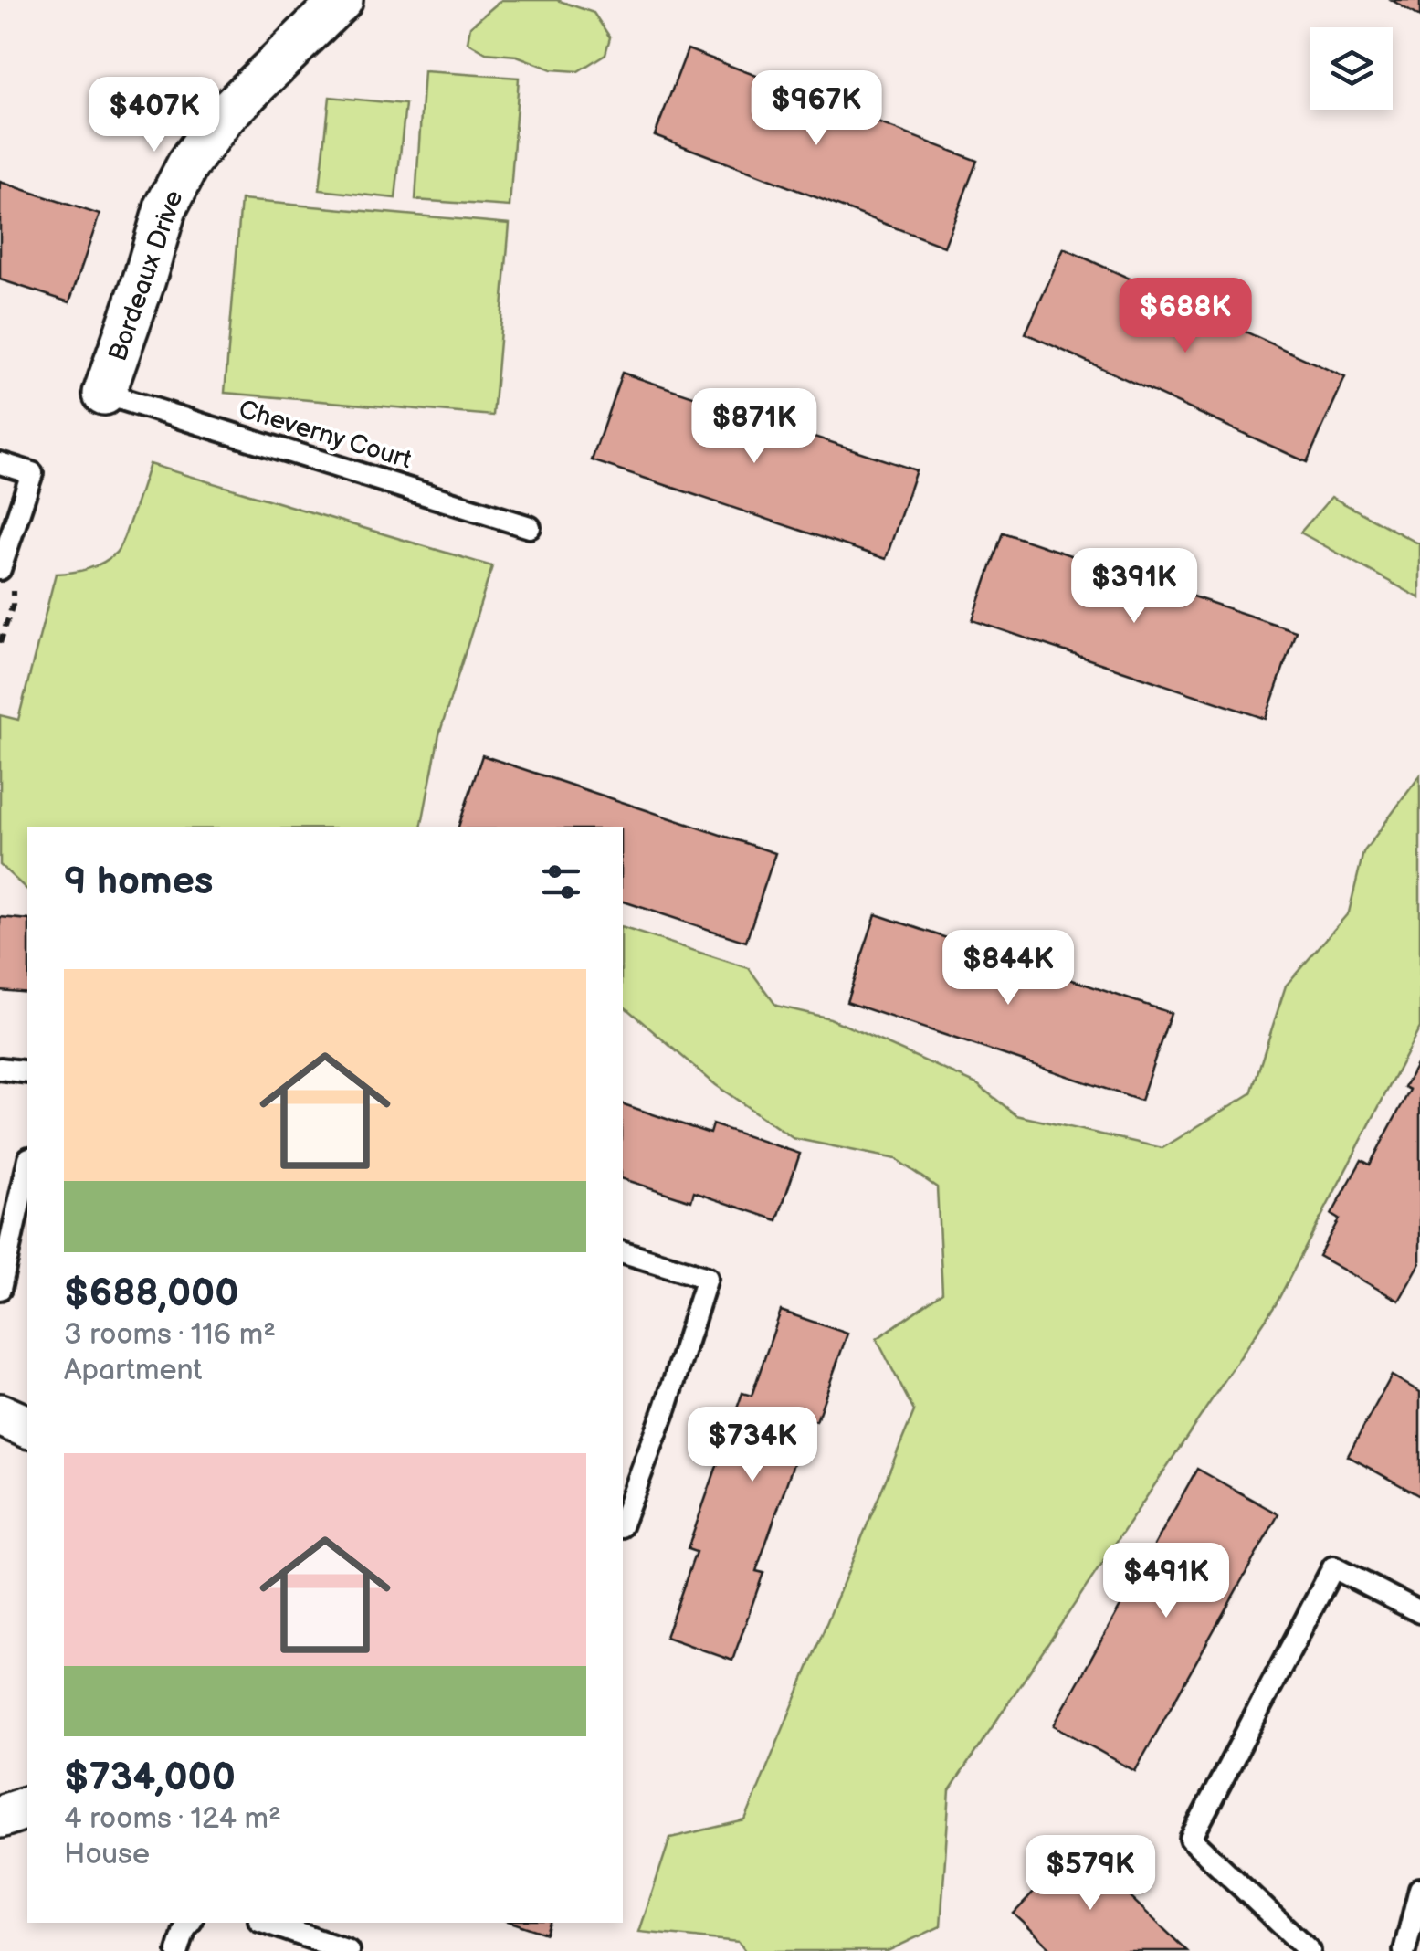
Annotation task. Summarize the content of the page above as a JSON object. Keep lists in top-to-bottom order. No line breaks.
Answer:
{"streets":{"street":["Bordeaux Drive"],"lane":["Cheverny Court"]},"crossings":[["Bordeaux Drive","Cheverny Court"]],"page":{"price":["$967K","$407K","$688K","$871K","$391K","$844K","$734K","$491K","$579K"],"heading":"9 homes","list":[{"name":"$688,000","note":"3 rooms · 116 m² · Apartment"},{"name":"$734,000","note":"4 rooms · 124 m² · House"}]}}
